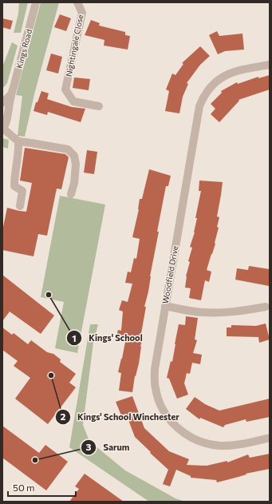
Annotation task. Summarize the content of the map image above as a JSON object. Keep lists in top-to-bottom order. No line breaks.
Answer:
{"streets":{"street":["Nightingale Close","Kings Road","Woodfield Drive"]},"places":["Kings' School","Kings' School Winchester","Sarum"],"scale_bar":"50 m"}
